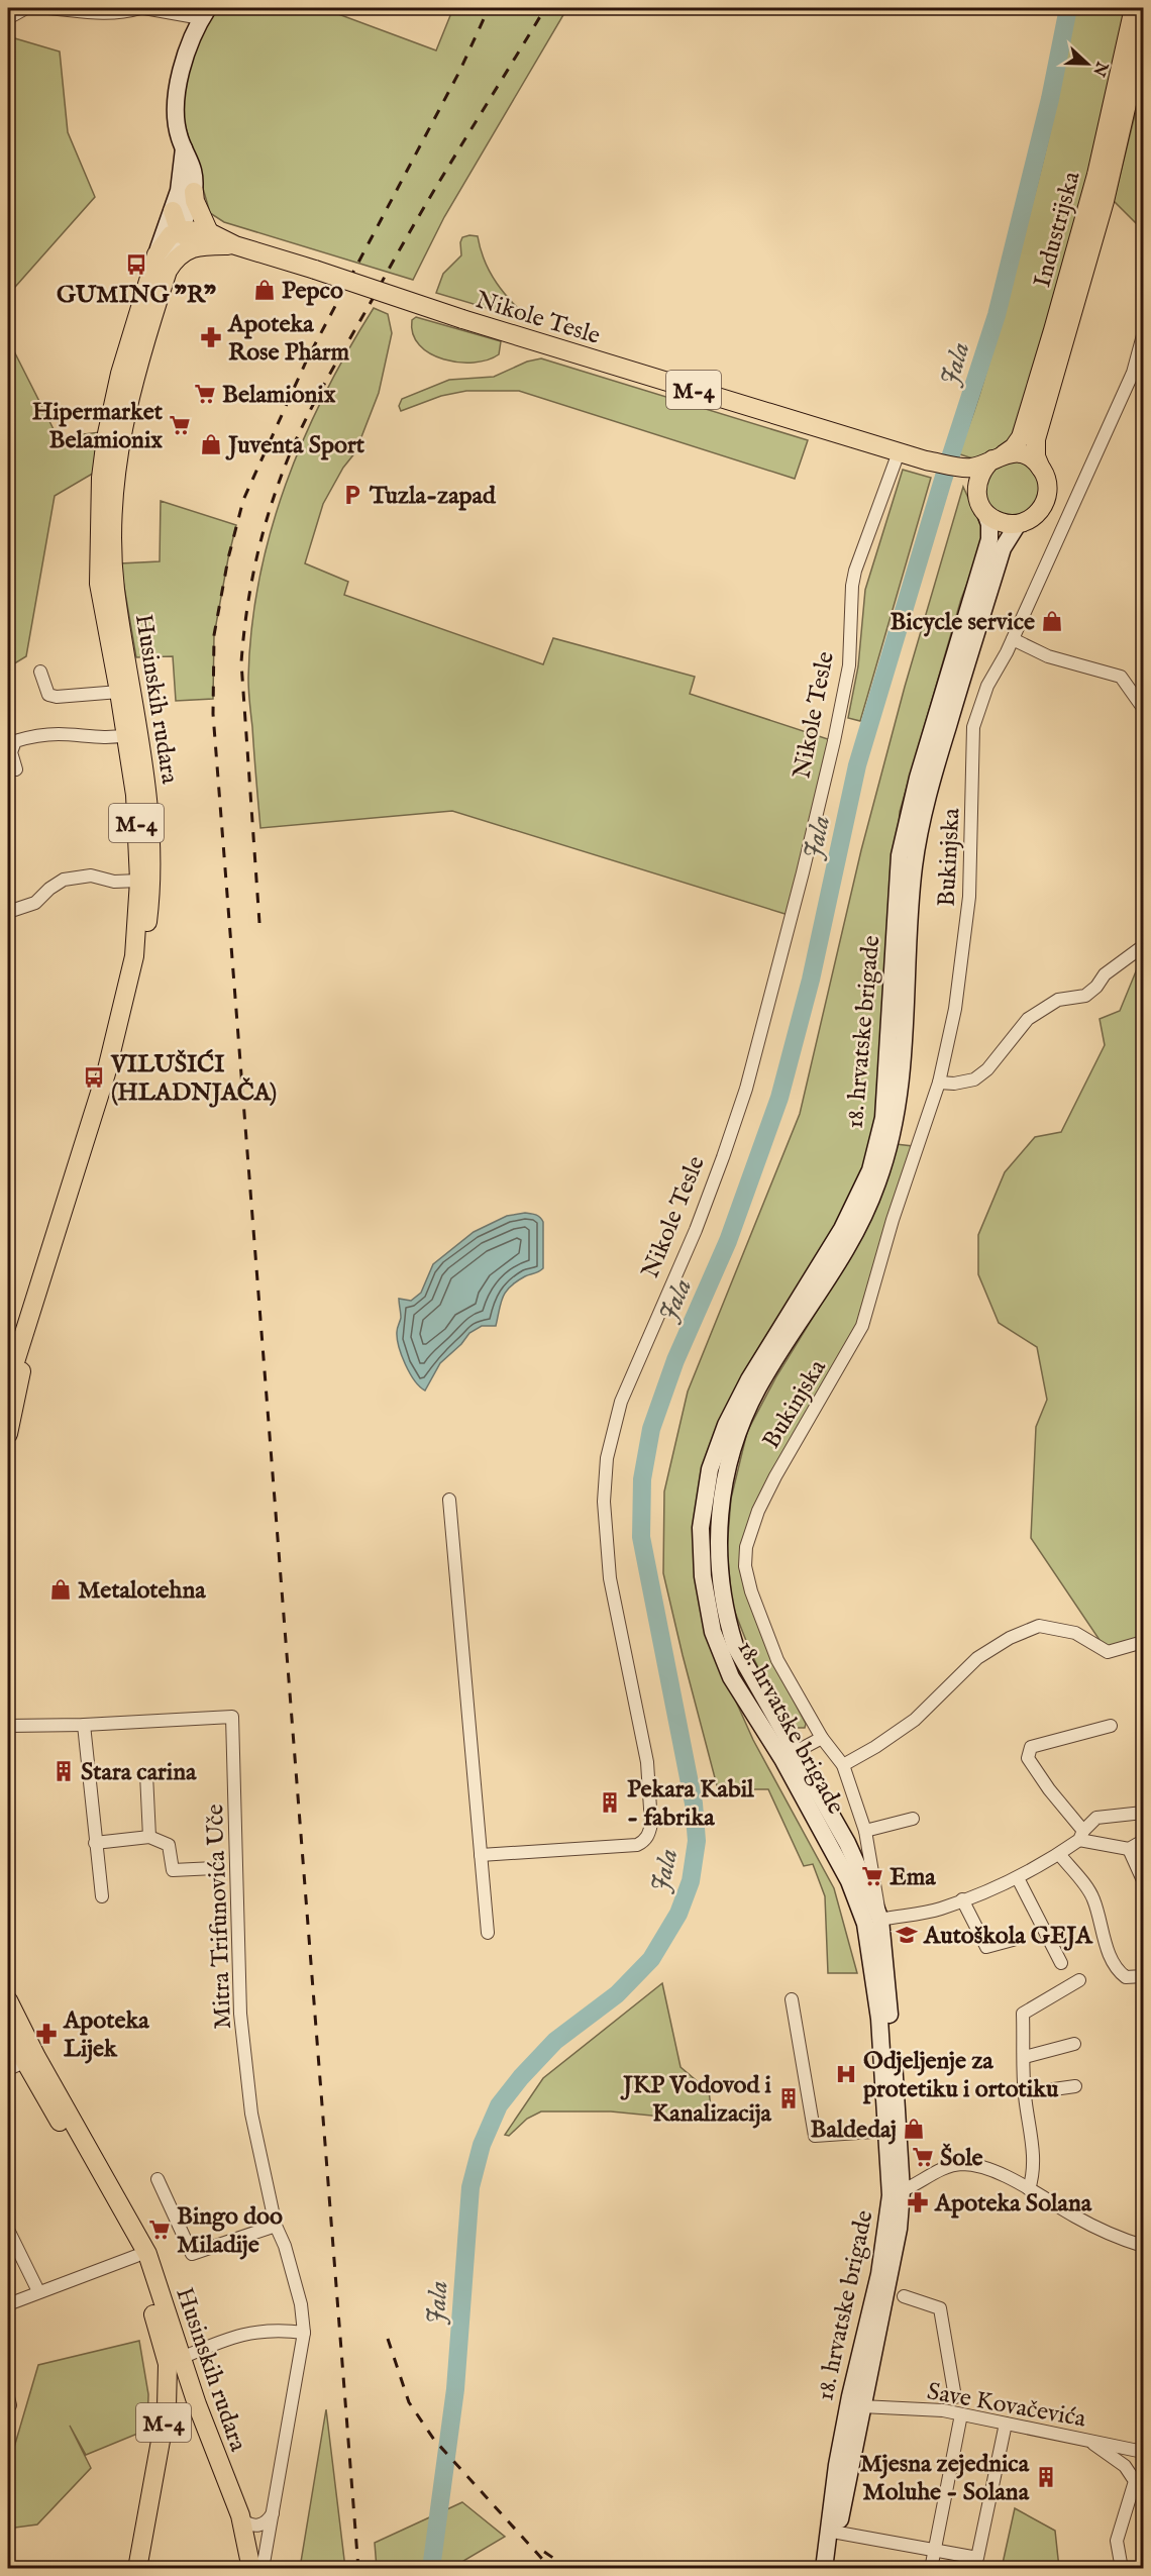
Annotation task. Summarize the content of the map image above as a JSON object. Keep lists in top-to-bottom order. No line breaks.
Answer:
{"streets":{"main road":["Industrijska","Nikole Tesle","M-4","Husinskih rudara","18. hrvatske brigade"],"street":["Bukinjska","Mitra Trifunovića Uče","Save Kovačevića"]},"crossings":[["Industrijska","Nikole Tesle"],["Industrijska","M-4"],["Industrijska","18. hrvatske brigade"],["Nikole Tesle","M-4"],["Nikole Tesle","18. hrvatske brigade"],["M-4","Husinskih rudara"],["M-4","18. hrvatske brigade"],["Bukinjska","18. hrvatske brigade"],["18. hrvatske brigade","Save Kovačevića"]],"water":["Jala"],"places":{"bus stop":["GUMING \"R\"","VILUŠIĆI (HLADNJAČA)"],"shop":["Pepco","Juventa Sport","Bicycle service","Metalotehna","Baldedaj"],"pharmacy":["Apoteka Rose Pharm","Apoteka Lijek","Apoteka Solana"],"supermarket":["Belamionix","Hipermarket Belamionix","Ema","Šole","Bingo doo Miladije"],"parking":["Tuzla-zapad"],"building":["Stara carina","Pekara Kabil - fabrika","JKP Vodovod i Kanalizacija","Mjesna zejednica Moluhe - Solana"],"school or university":["Autoškola GEJA"],"hospital":["Odjeljenje za protetiku i ortotiku"]},"north":"right"}
